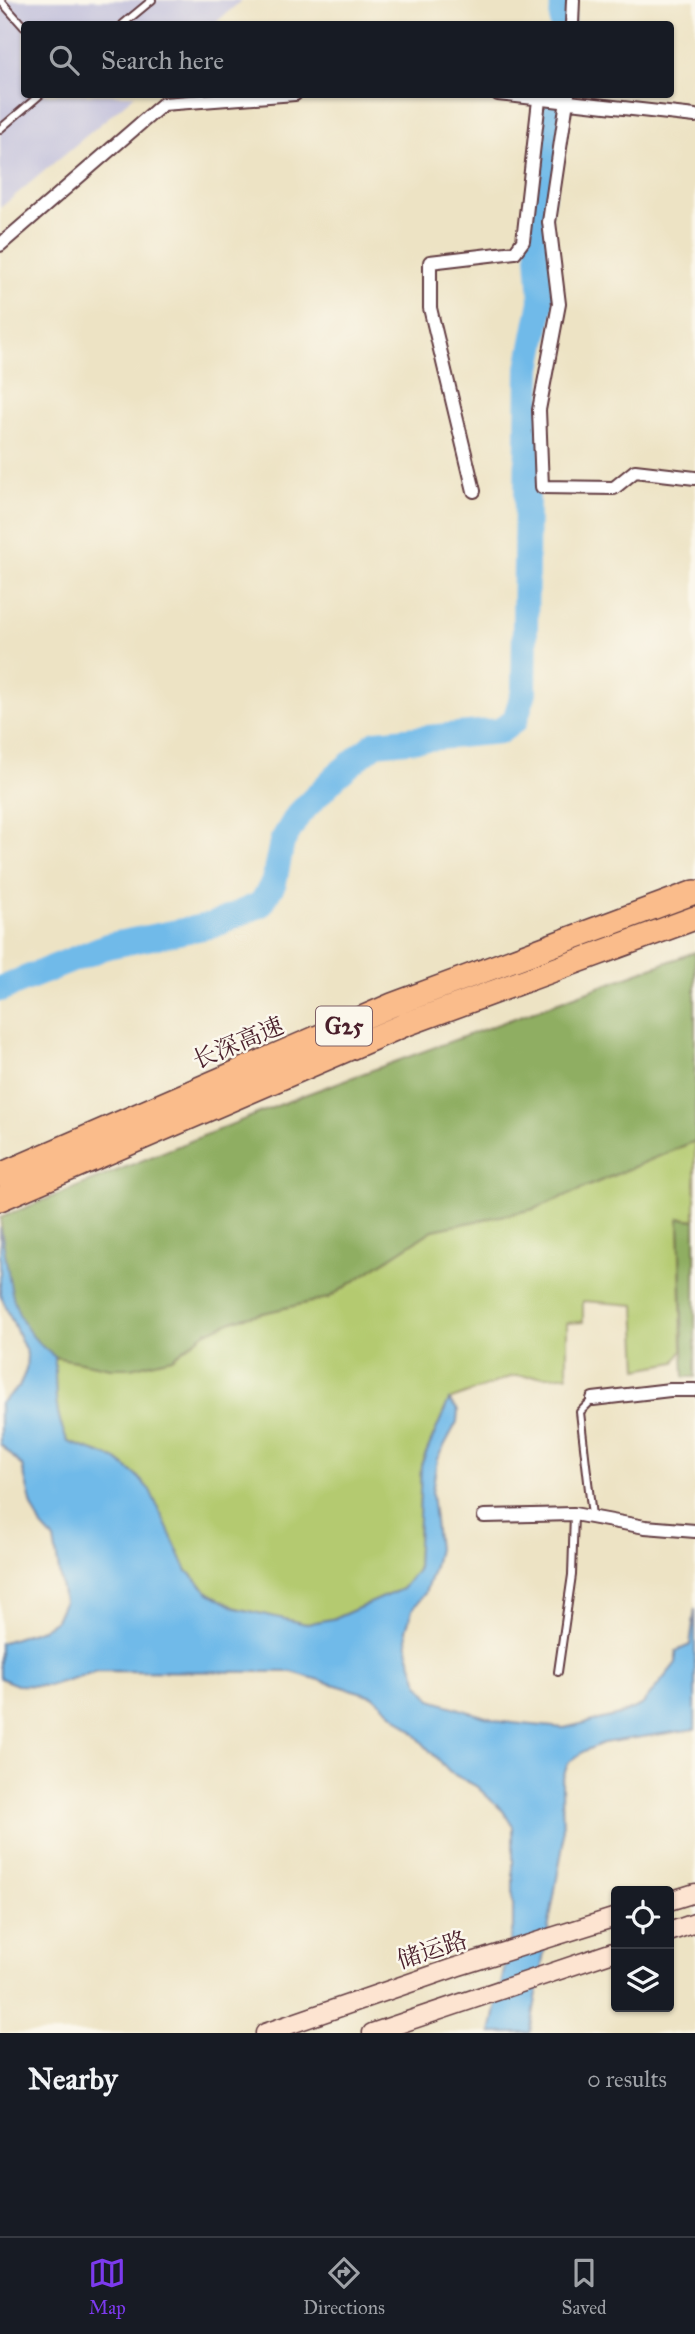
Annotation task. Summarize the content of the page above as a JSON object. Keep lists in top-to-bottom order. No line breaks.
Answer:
{"streets":{"highway":["G25","长深高速"],"main road":["储运路"]},"page":{"search":"Search here","heading":["Nearby","0 results"],"nav":["Map","Directions","Saved"]}}
